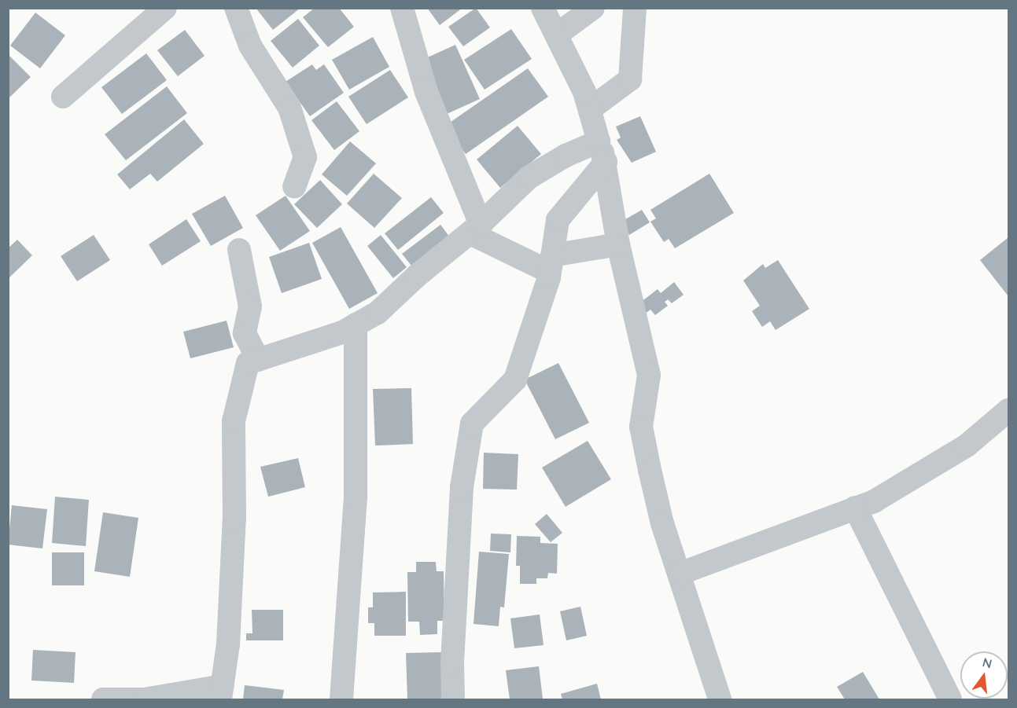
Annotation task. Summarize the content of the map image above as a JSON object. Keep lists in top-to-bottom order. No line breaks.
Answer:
{"north":"top"}
